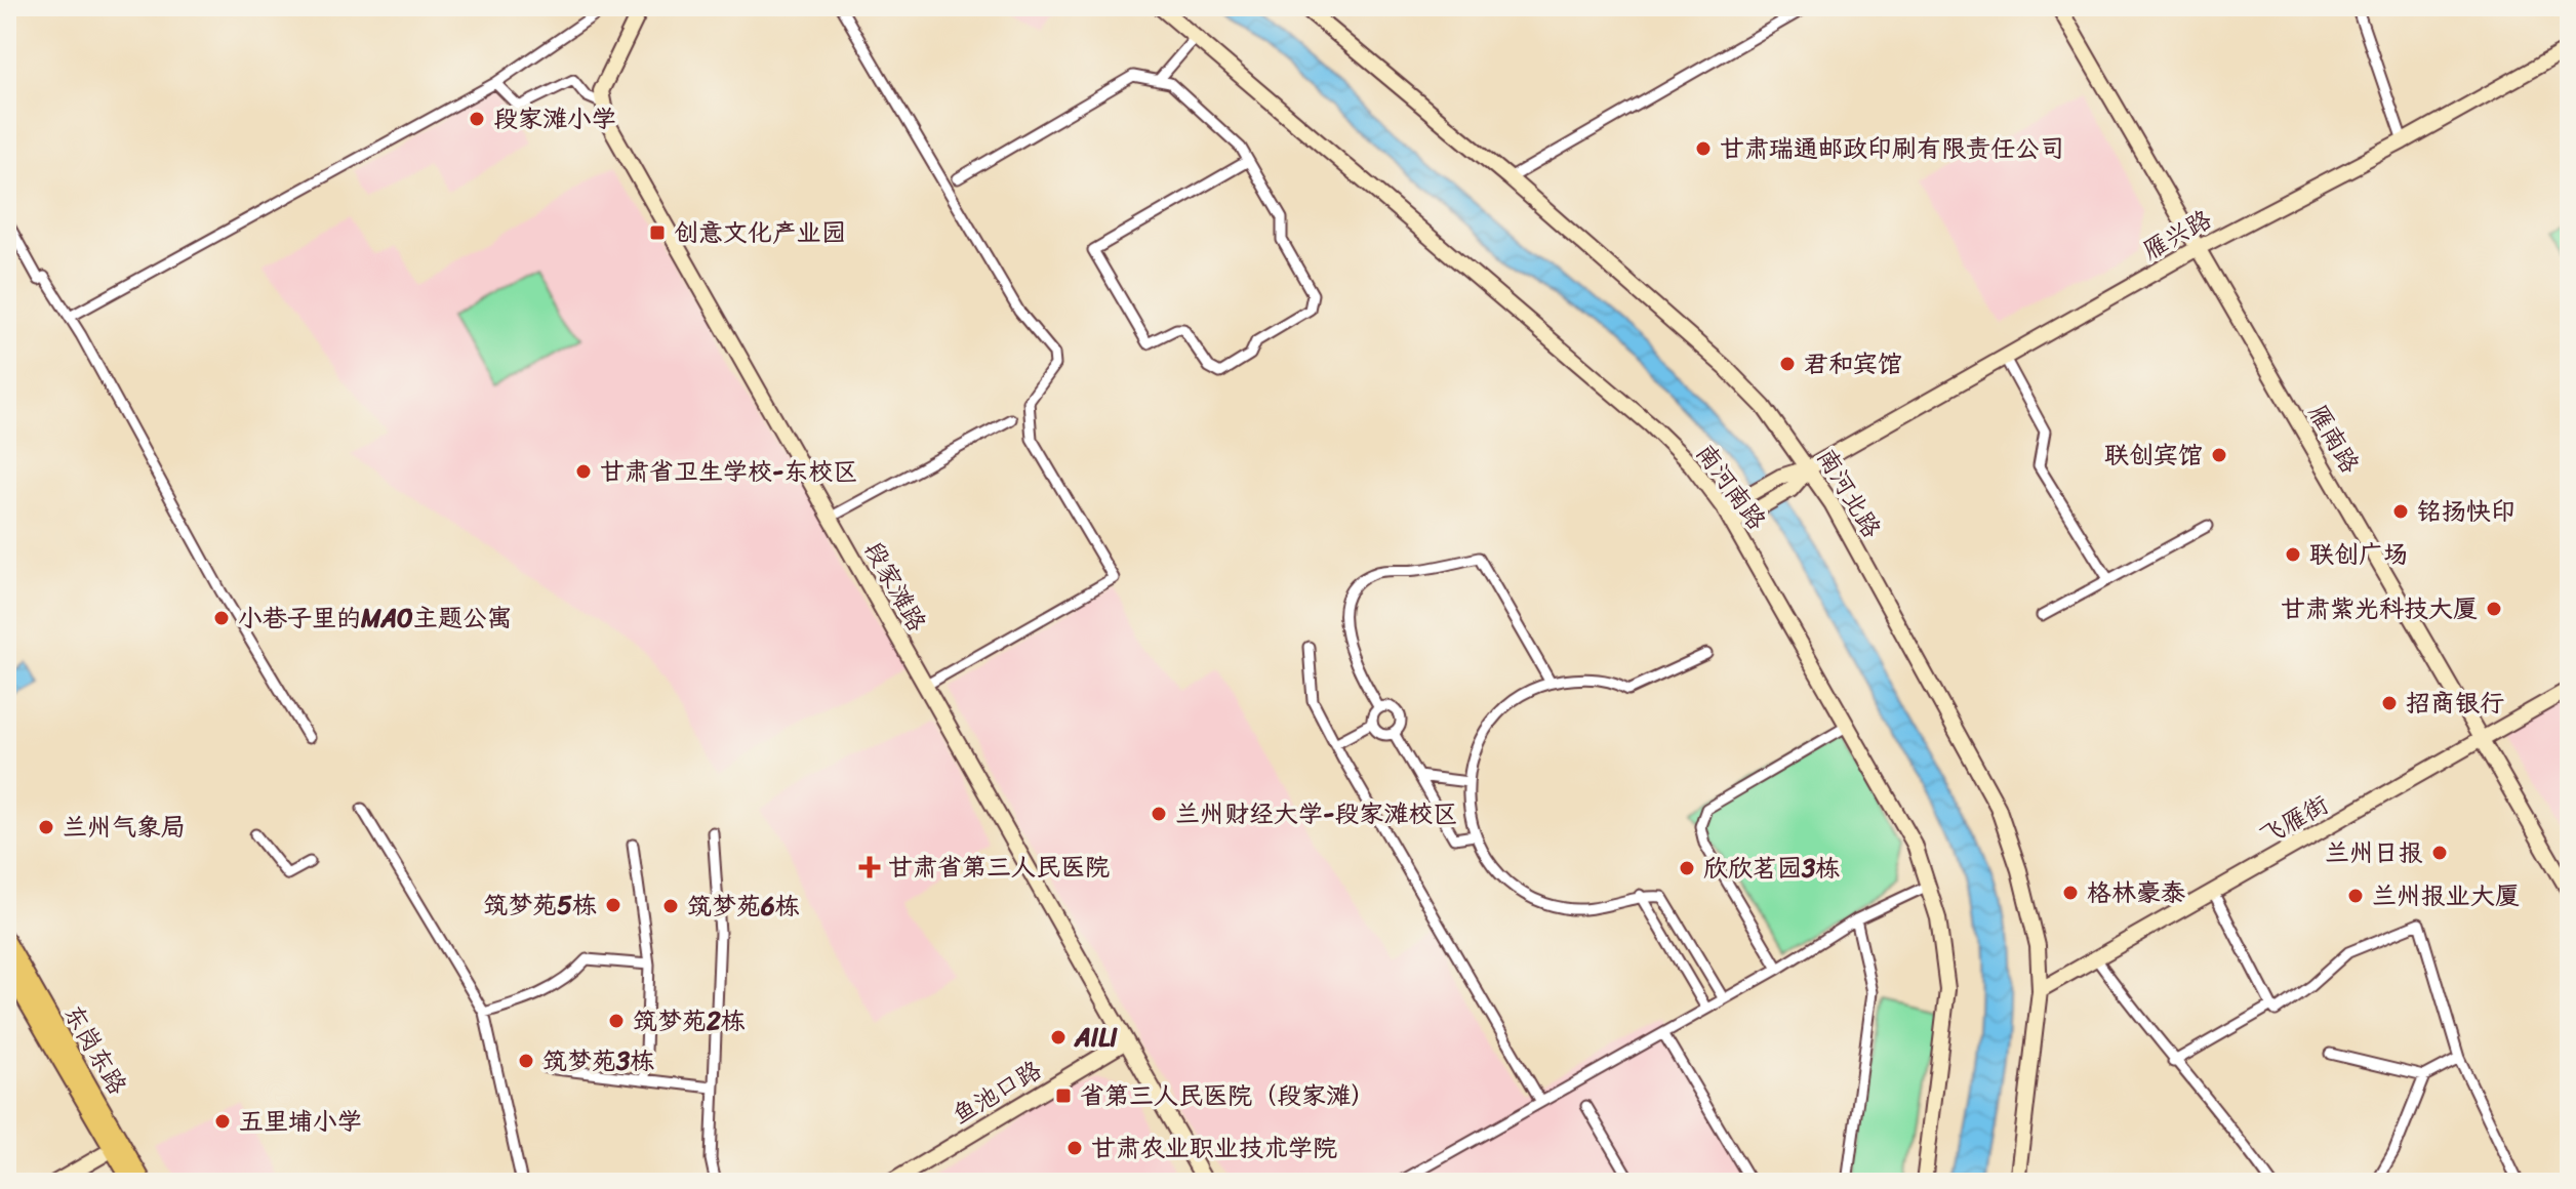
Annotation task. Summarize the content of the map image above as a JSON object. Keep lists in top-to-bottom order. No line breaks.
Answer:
{"streets":{"main road":["东岗东路"],"street":["雁兴路","雁南路","南河南路","南河北路","段家滩路","飞雁街","鱼池口路"]},"crossings":[["雁兴路","雁南路"],["雁兴路","南河北路"],["雁南路","飞雁街"],["南河北路","飞雁街"],["段家滩路","鱼池口路"]],"places":{"other":["段家滩小学","甘肃瑞通邮政印刷有限责任公司","君和宾馆","联创宾馆","甘肃省卫生学校-东校区","铭扬快印","联创广场","甘肃紫光科技大厦","小巷子里的MAO主题公寓","招商银行","兰州财经大学-段家滩校区","兰州气象局","兰州日报","欣欣茗园3栋","格林豪泰","兰州报业大厦","筑梦苑5栋","筑梦苑6栋","筑梦苑2栋","AILI","筑梦苑3栋","五里埔小学","甘肃农业职业技术学院"],"transit":["创意文化产业园","省第三人民医院（段家滩）"],"health":["甘肃省第三人民医院"]}}
